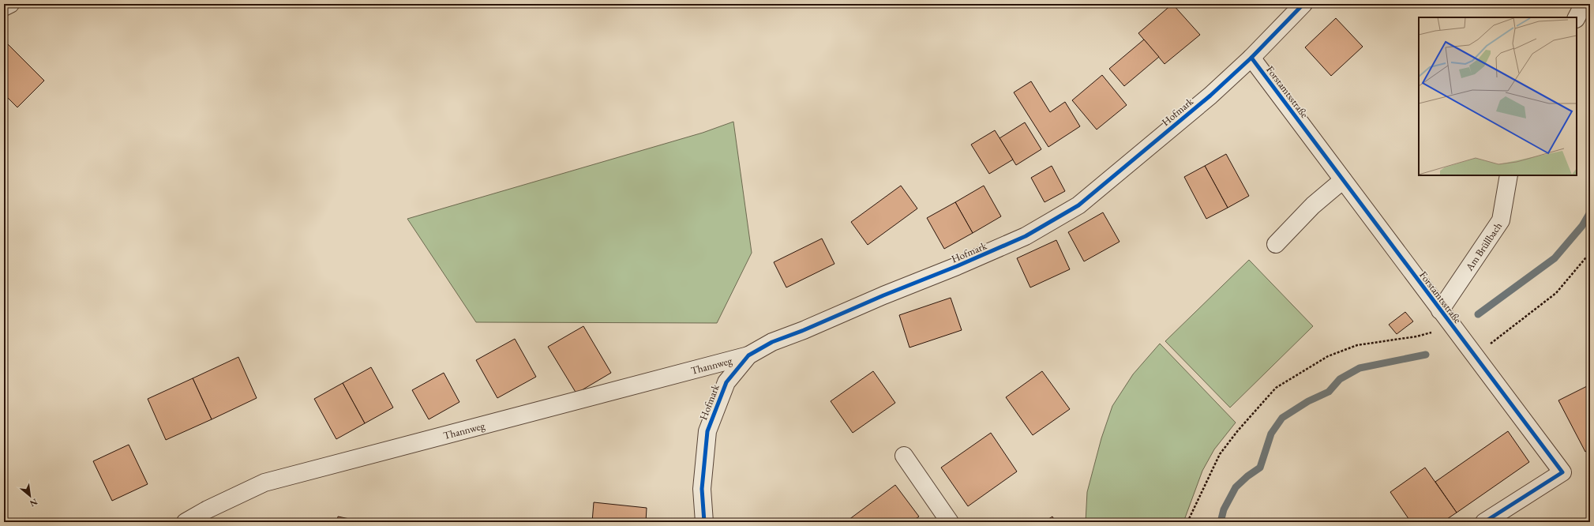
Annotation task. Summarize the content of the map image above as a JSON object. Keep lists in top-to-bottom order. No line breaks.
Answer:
{"streets":{"street":["Forstamtsstraße","Hofmark","Am Brüllbach","Thannweg"]},"crossings":[["Forstamtsstraße","Hofmark"],["Forstamtsstraße","Am Brüllbach"],["Hofmark","Thannweg"]],"north":"bottom right"}
